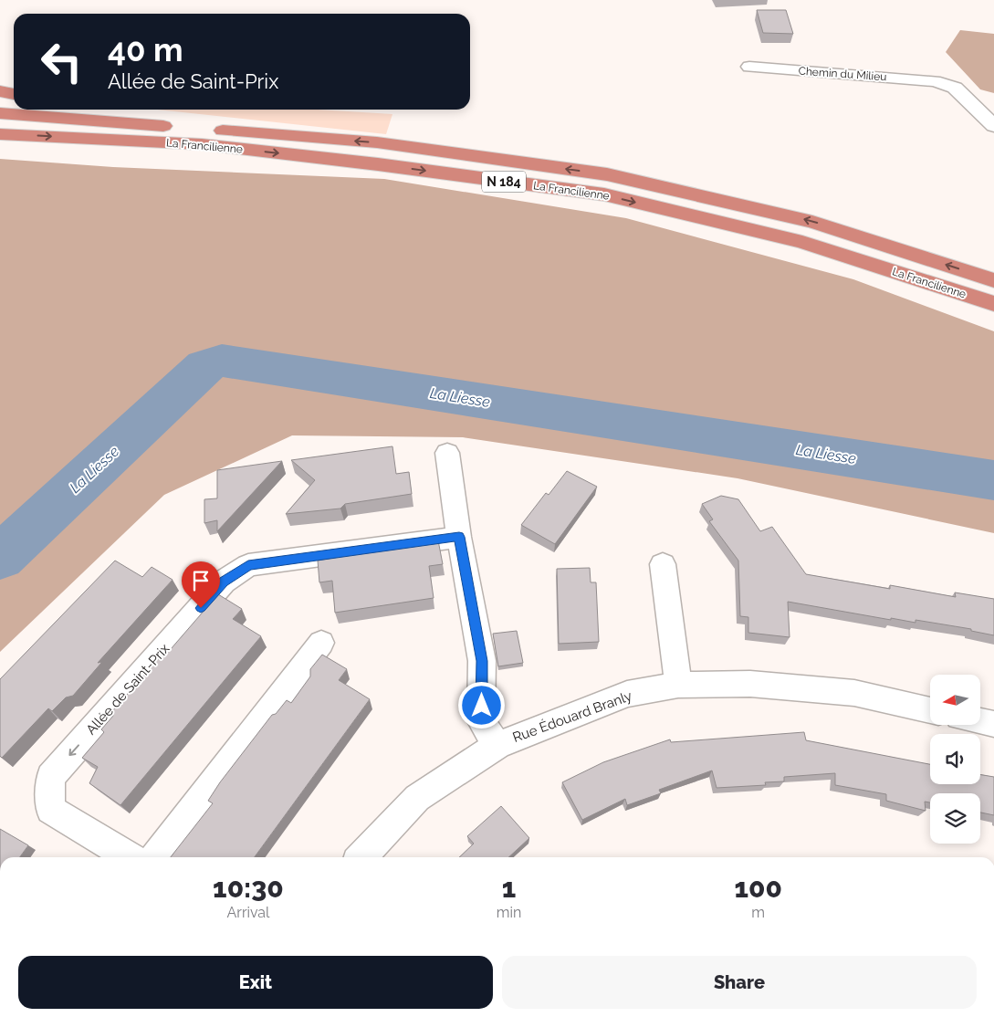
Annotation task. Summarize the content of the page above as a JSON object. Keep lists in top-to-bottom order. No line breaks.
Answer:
{"streets":{"highway":["La Francilienne","N 184"],"street":["Chemin du Milieu","Allée de Saint-Prix","Rue Édouard Branly"]},"water":["La Liesse"],"north":"left","page":{"turn":["40 m","Allée de Saint-Prix"],"eta":["10:30","Arrival","1","min","100","m"],"buttons":["Exit","Share"]}}
